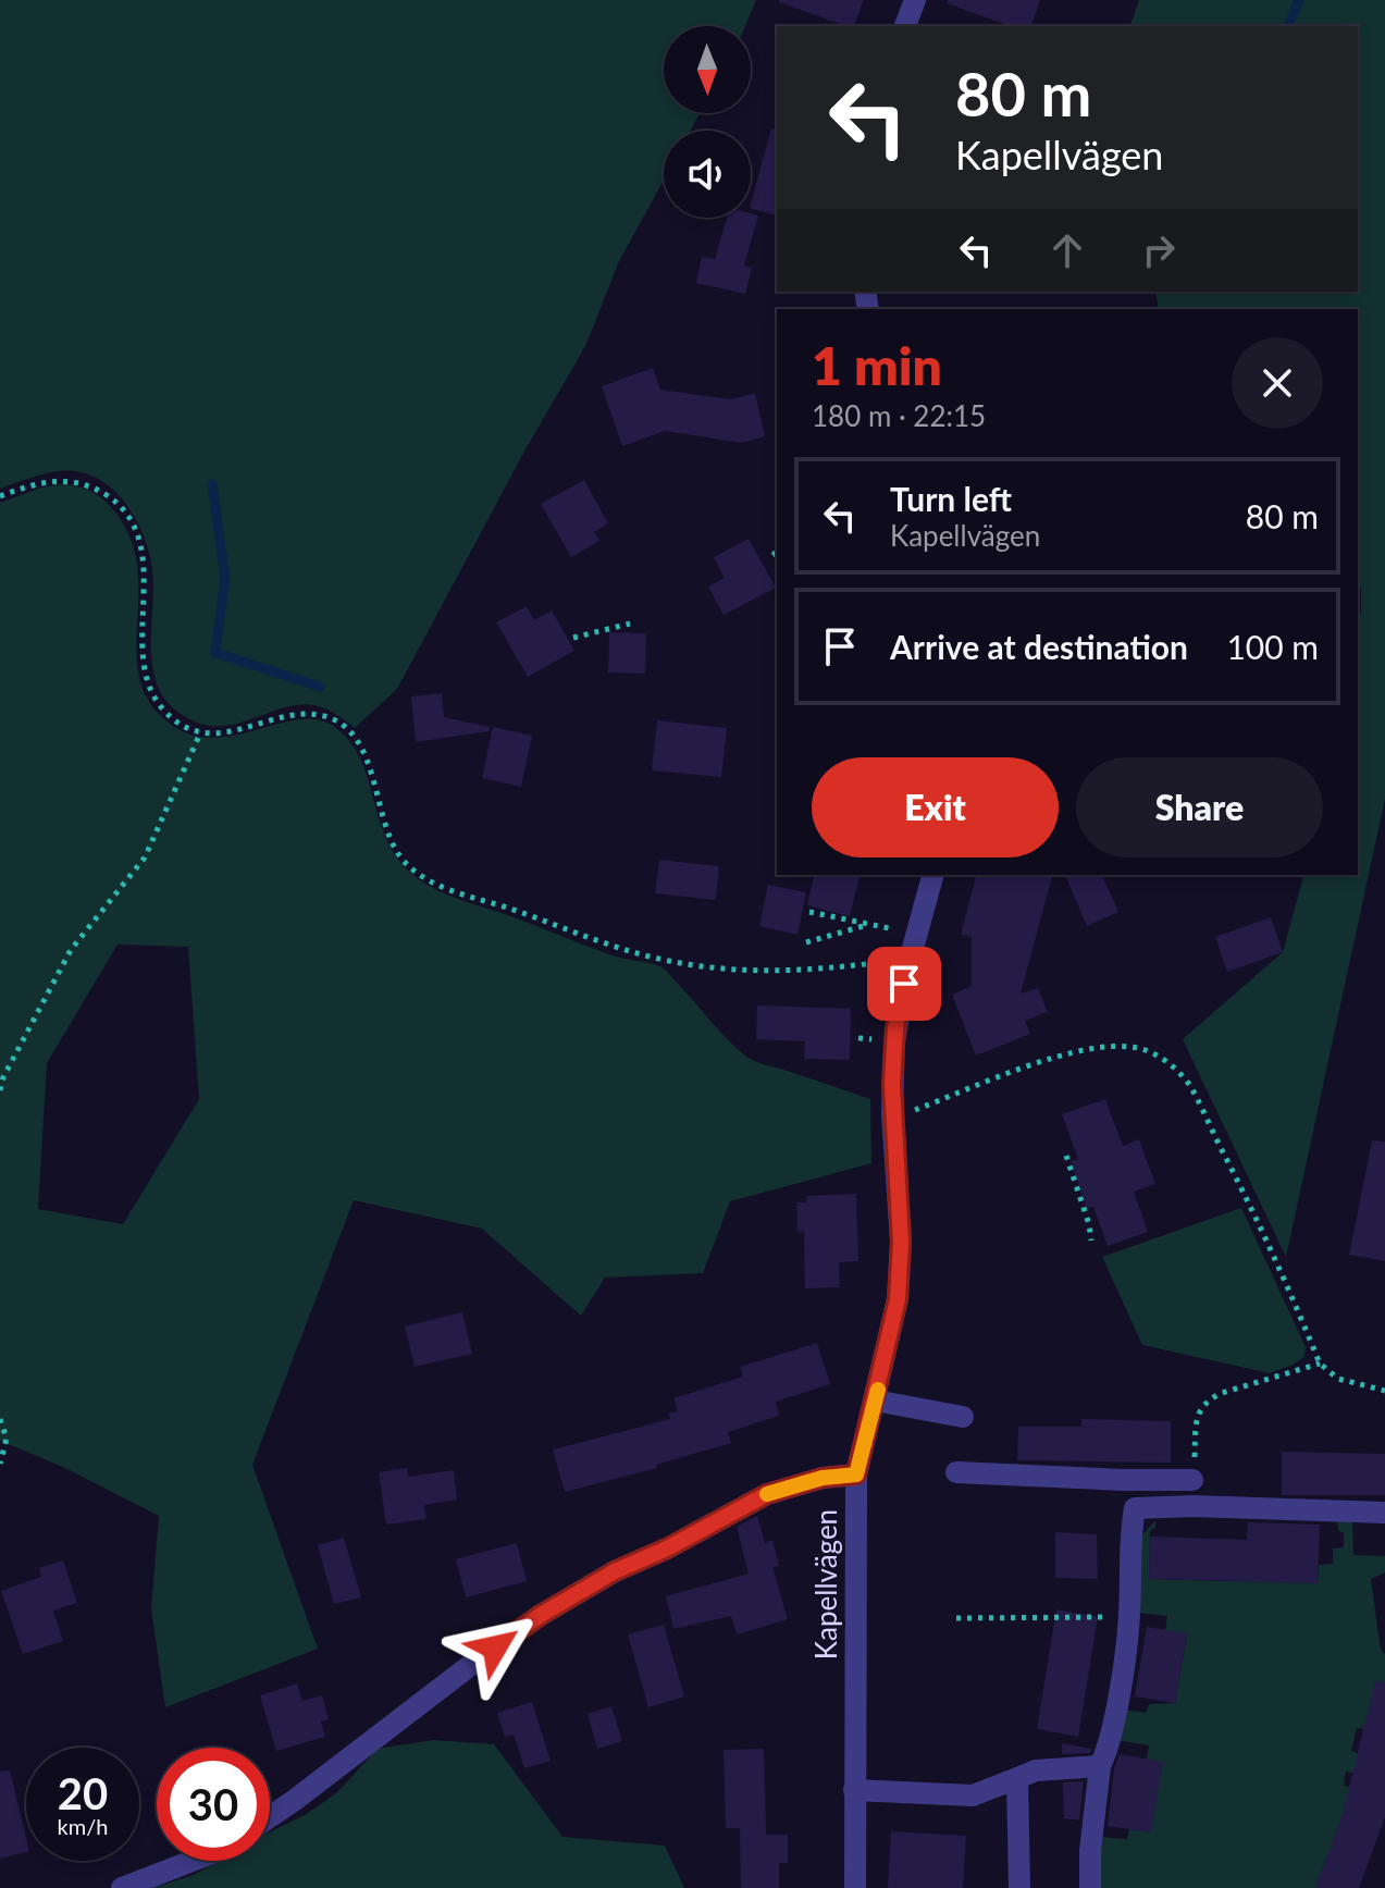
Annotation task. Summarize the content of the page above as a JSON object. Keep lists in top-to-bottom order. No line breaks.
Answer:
{"streets":{"street":["Kapellvägen"]},"north":"bottom","page":{"turn":["80 m","Kapellvägen"],"heading":["1 min","180 m · 22:15"],"list":[{"name":"Turn left","note":"Kapellvägen","value":"80 m"},{"name":"Arrive at destination","value":"100 m"}],"buttons":["Exit","Share"],"speed":"20 km/h","limit":"30"}}
